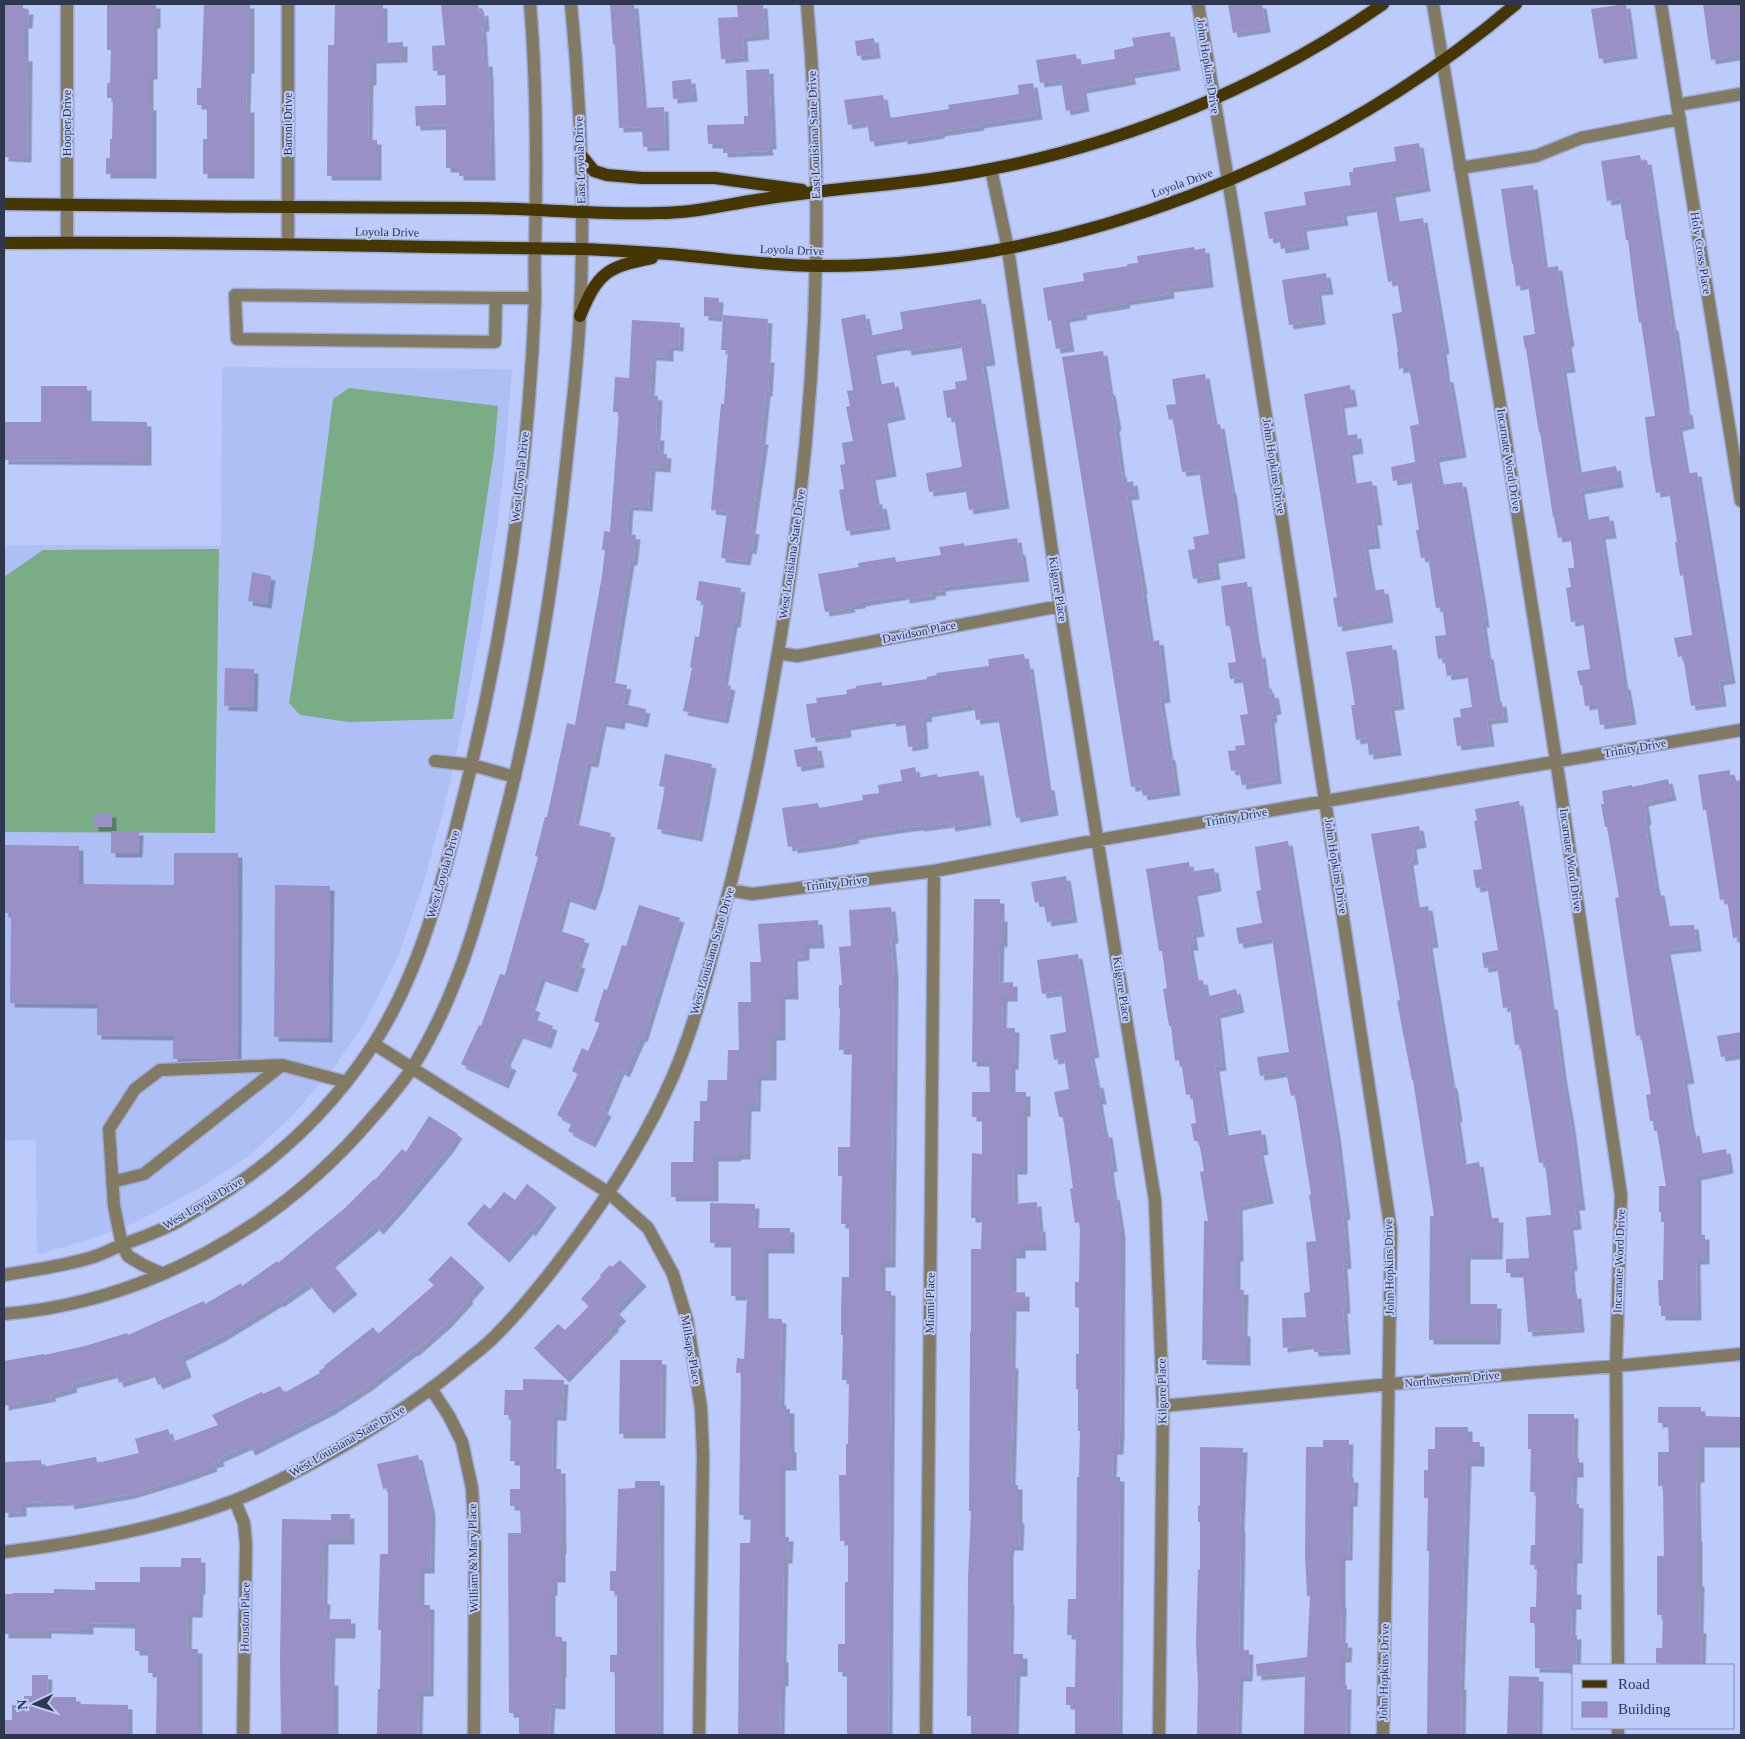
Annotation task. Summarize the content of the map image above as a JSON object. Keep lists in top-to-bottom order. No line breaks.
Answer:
{"streets":{"main road":["Loyola Drive"],"street":["John Hopkins Drive","Hooper Drive","Baroni Drive","East Louisiana State Drive","East Loyola Drive","Holy Cross Place","Incarnate Word Drive","West Loyola Drive","West Louisiana State Drive","Kilgore Place","Davidson Place","Trinity Drive","Miami Place","Millsaps Place","Northwestern Drive","William & Mary Place","Houston Place"]},"crossings":[["John Hopkins Drive","Loyola Drive"],["John Hopkins Drive","Trinity Drive"],["John Hopkins Drive","Northwestern Drive"],["Hooper Drive","Loyola Drive"],["Baroni Drive","Loyola Drive"],["East Louisiana State Drive","Loyola Drive"],["East Louisiana State Drive","West Louisiana State Drive"],["East Loyola Drive","Loyola Drive"],["Loyola Drive","Incarnate Word Drive"],["Loyola Drive","West Loyola Drive"],["Loyola Drive","West Louisiana State Drive"],["Loyola Drive","Kilgore Place"],["Incarnate Word Drive","Trinity Drive"],["Incarnate Word Drive","Northwestern Drive"],["West Loyola Drive","Millsaps Place"],["West Louisiana State Drive","Davidson Place"],["West Louisiana State Drive","Trinity Drive"],["West Louisiana State Drive","Millsaps Place"],["West Louisiana State Drive","William & Mary Place"],["West Louisiana State Drive","Houston Place"],["Kilgore Place","Davidson Place"],["Kilgore Place","Trinity Drive"],["Kilgore Place","Northwestern Drive"],["Trinity Drive","Miami Place"]],"legend":["Road","Building"],"north":"left"}
